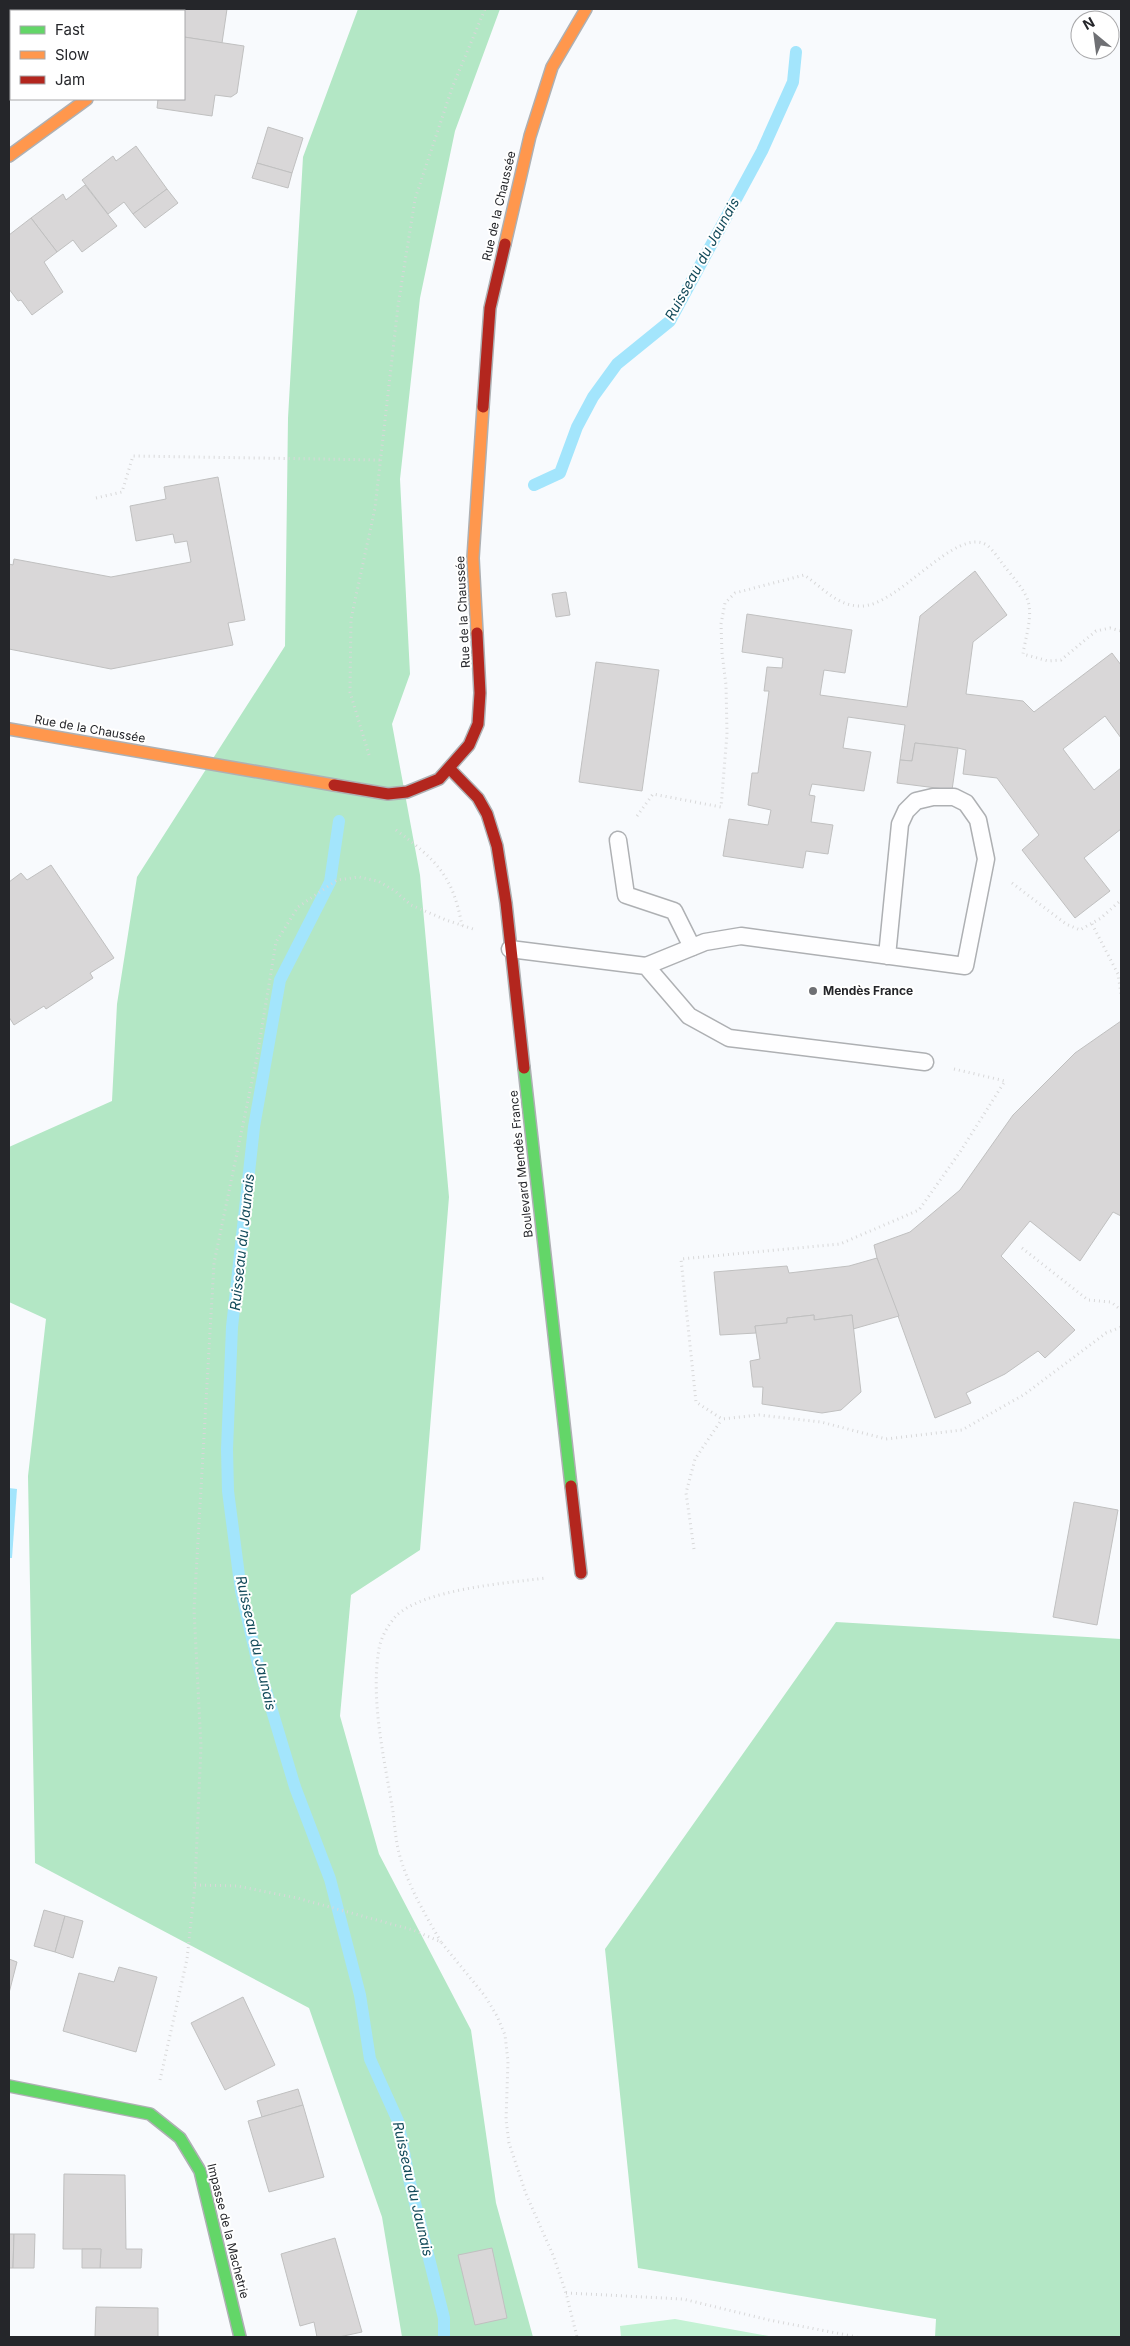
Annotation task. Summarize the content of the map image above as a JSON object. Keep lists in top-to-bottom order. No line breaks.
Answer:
{"streets":{"street":["Rue de la Chaussée","Boulevard Mendès France","Impasse de la Machetrie"]},"crossings":[["Rue de la Chaussée","Boulevard Mendès France"]],"water":["Ruisseau du Jaunais"],"places":["Mendès France"],"legend":["Fast","Slow","Jam"],"north":"top left"}
